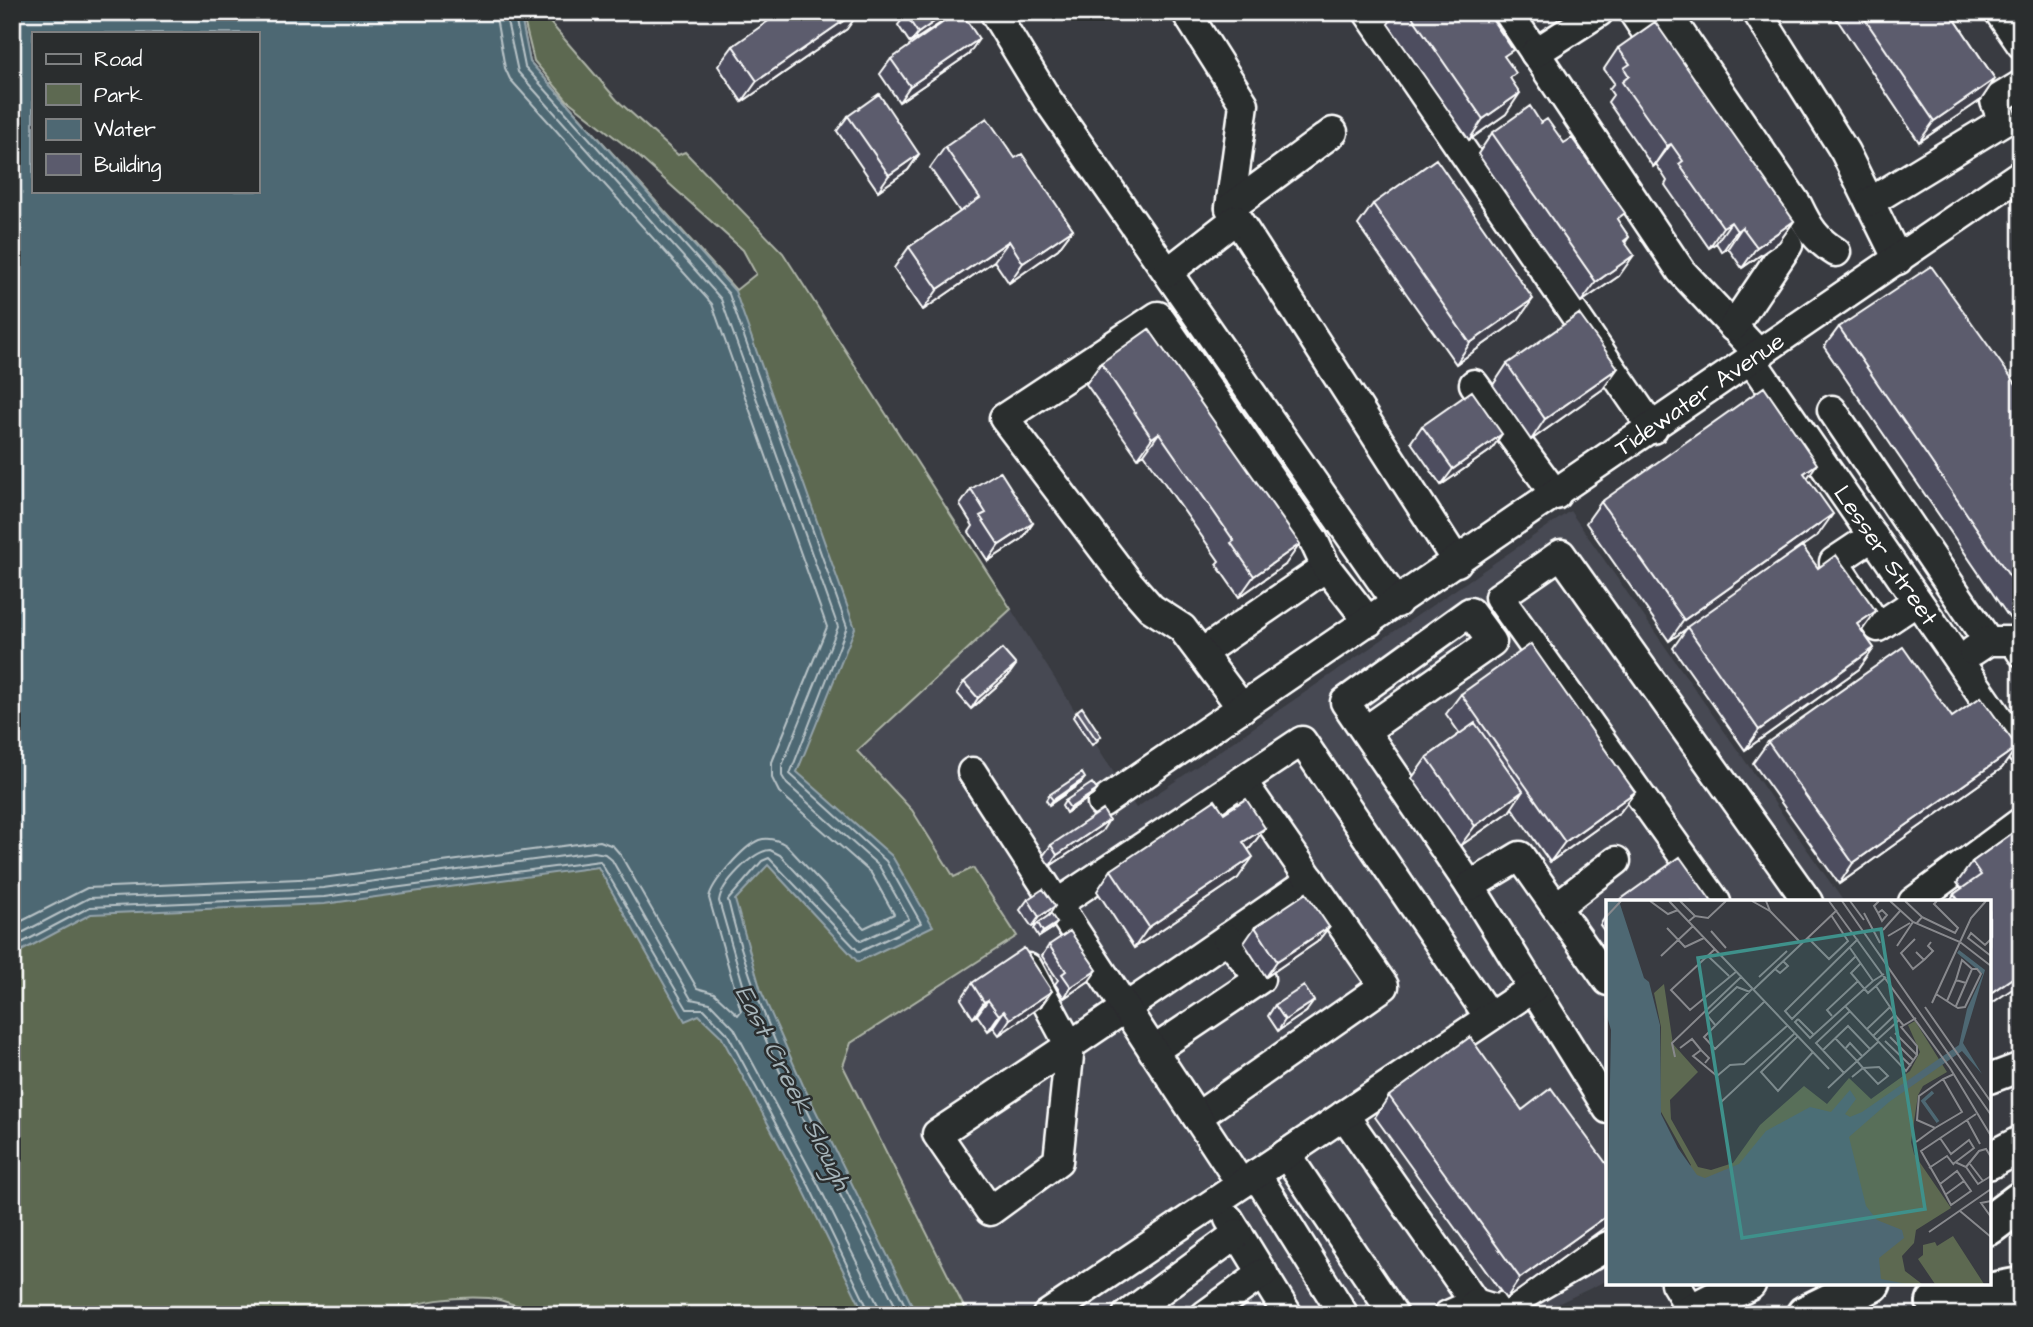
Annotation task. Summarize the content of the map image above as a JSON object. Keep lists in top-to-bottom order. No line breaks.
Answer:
{"streets":{"street":["Tidewater Avenue","Lesser Street"]},"crossings":[["Tidewater Avenue","Lesser Street"]],"water":["East Creek Slough"],"legend":["Road","Park","Water","Building"]}
